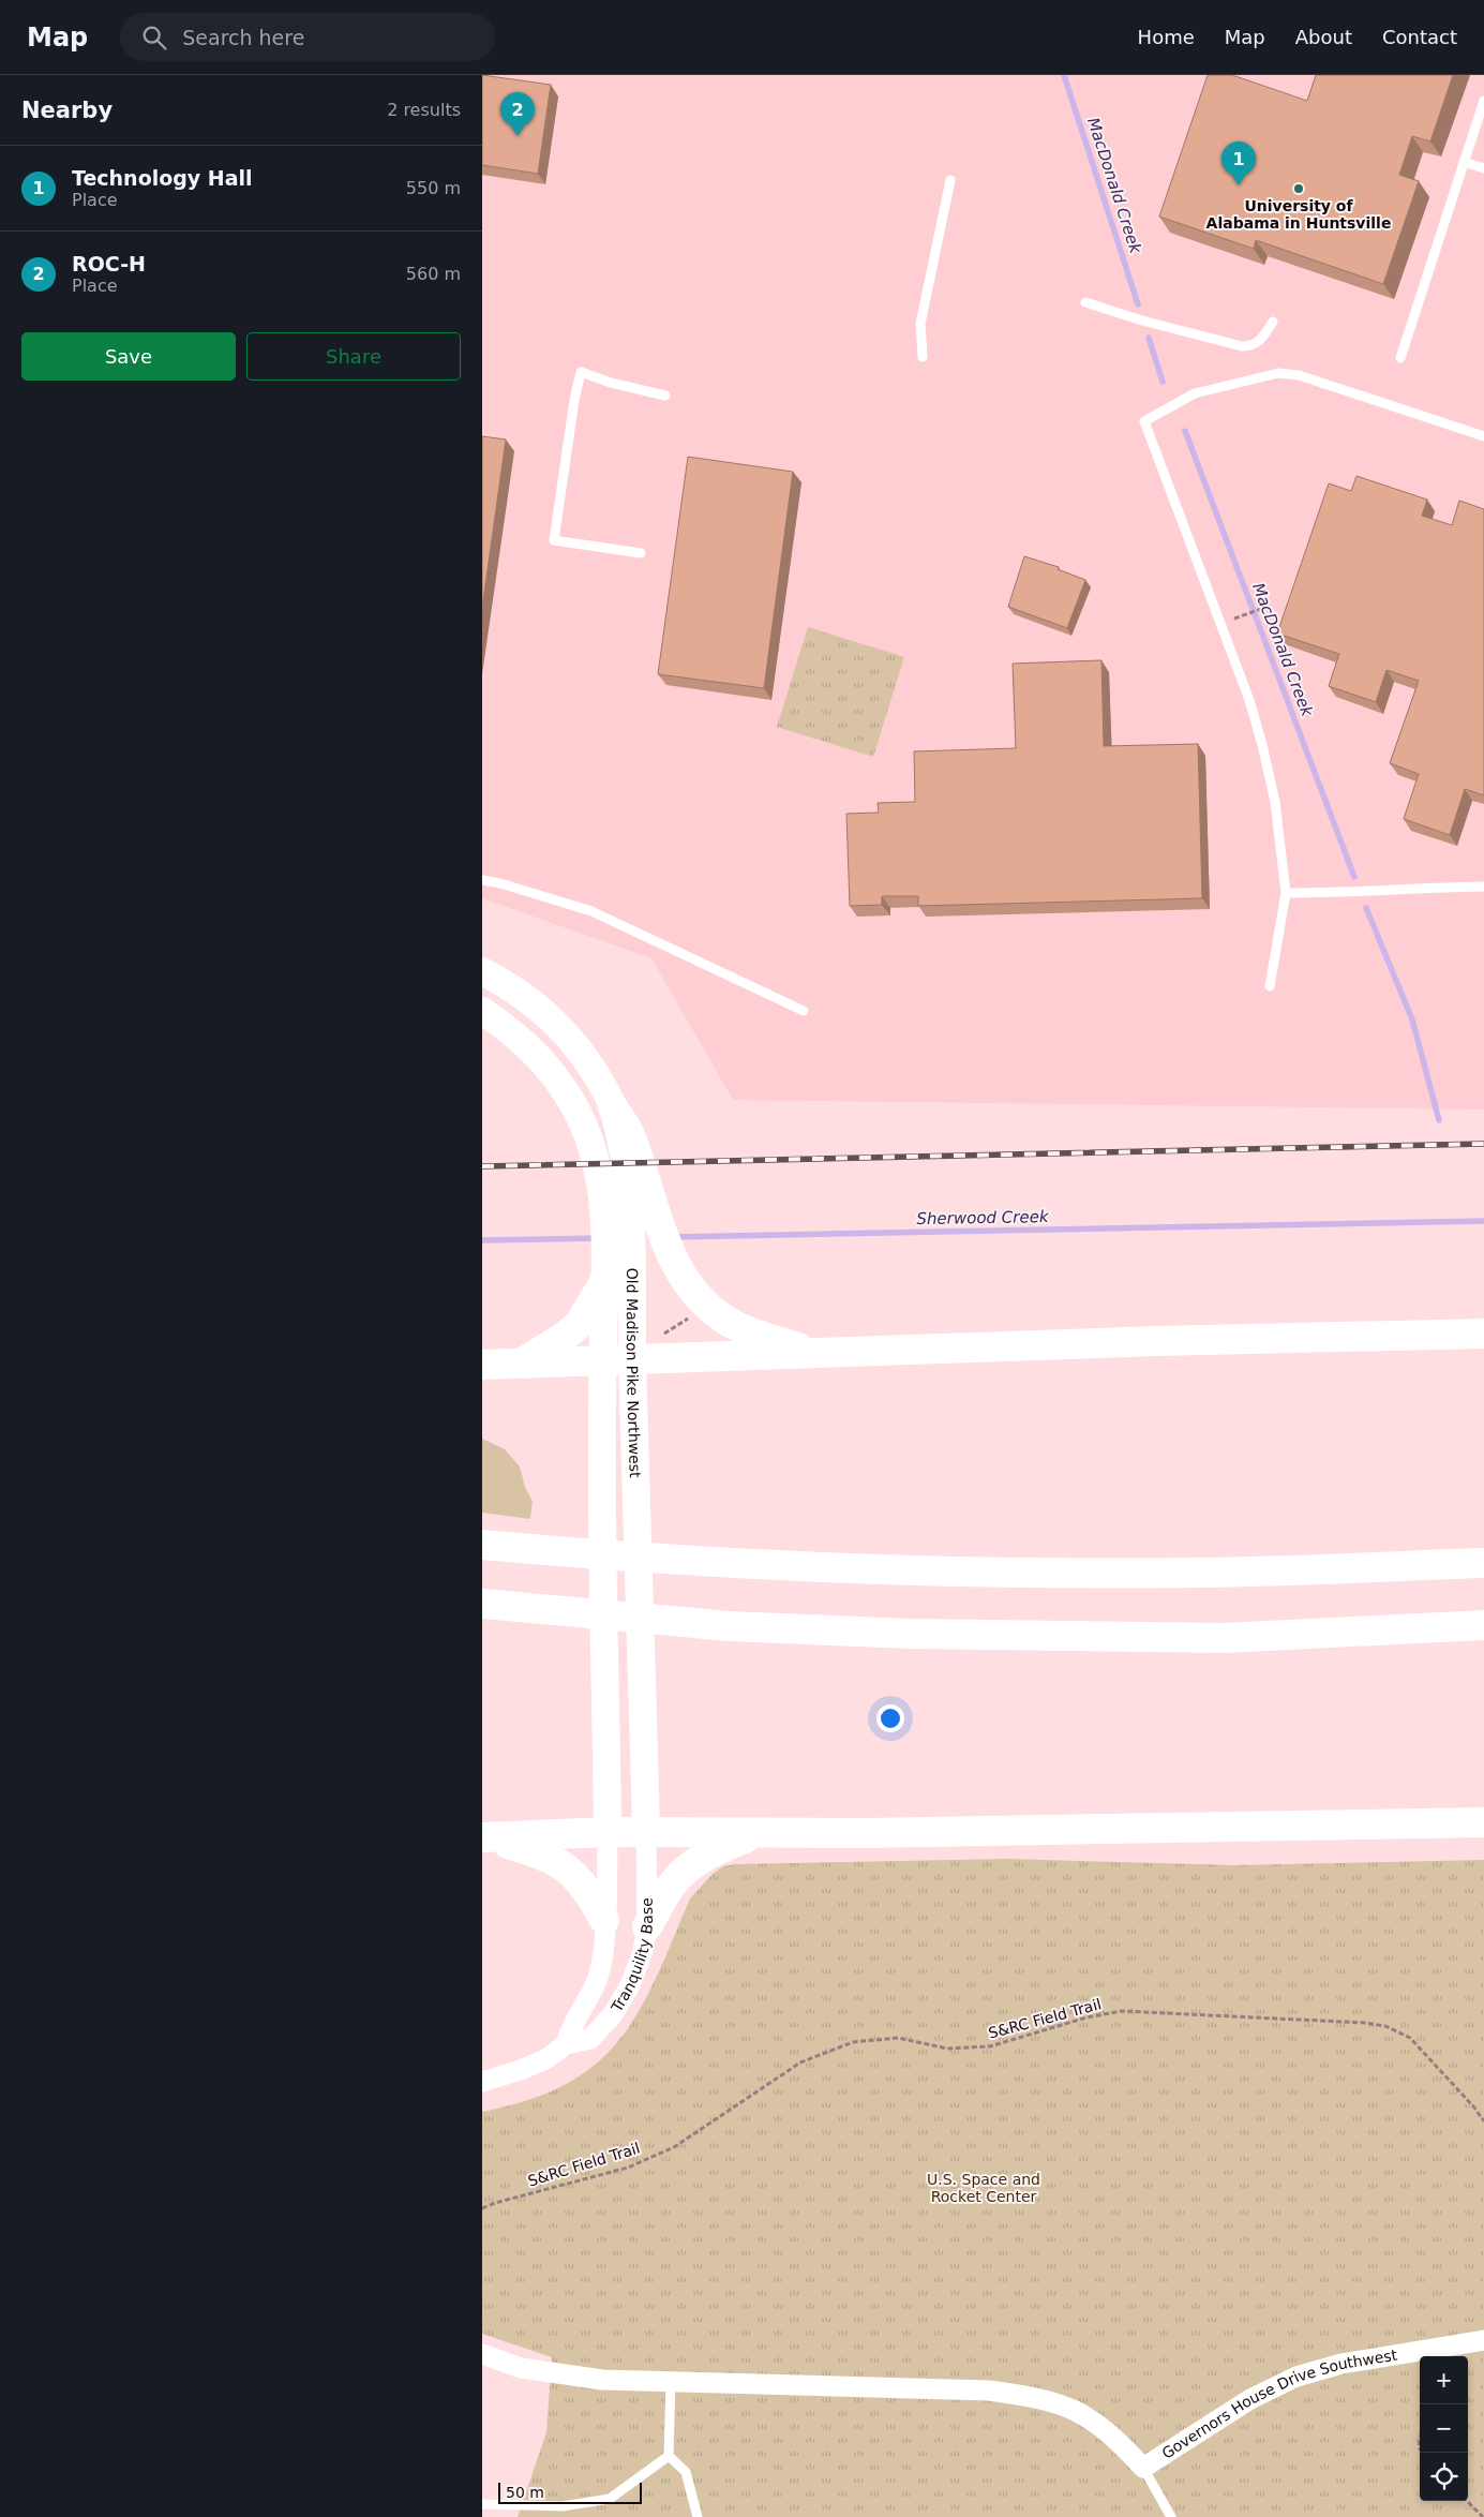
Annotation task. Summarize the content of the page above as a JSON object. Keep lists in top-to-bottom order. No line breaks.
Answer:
{"streets":{"main road":["Old Madison Pike Northwest"],"street":["Tranquility Base","Governors House Drive Southwest"],"path":["S&RC Field Trail"]},"crossings":[["Old Madison Pike Northwest","Tranquility Base"]],"water":["MacDonald Creek","Sherwood Creek"],"parks":["U.S. Space and Rocket Center"],"places":["University of Alabama in Huntsville"],"scale_bar":"50 m","page":{"header":"Map","search":"Search here","nav":["Home","Map","About","Contact"],"heading":["Nearby","2 results"],"pins":["2","1"],"list":[{"mark":"1","name":"Technology Hall","note":"Place","value":"550 m"},{"mark":"2","name":"ROC-H","note":"Place","value":"560 m"}],"buttons":["Save","Share"],"map_buttons":["+","−"],"scale":"50 m"}}
